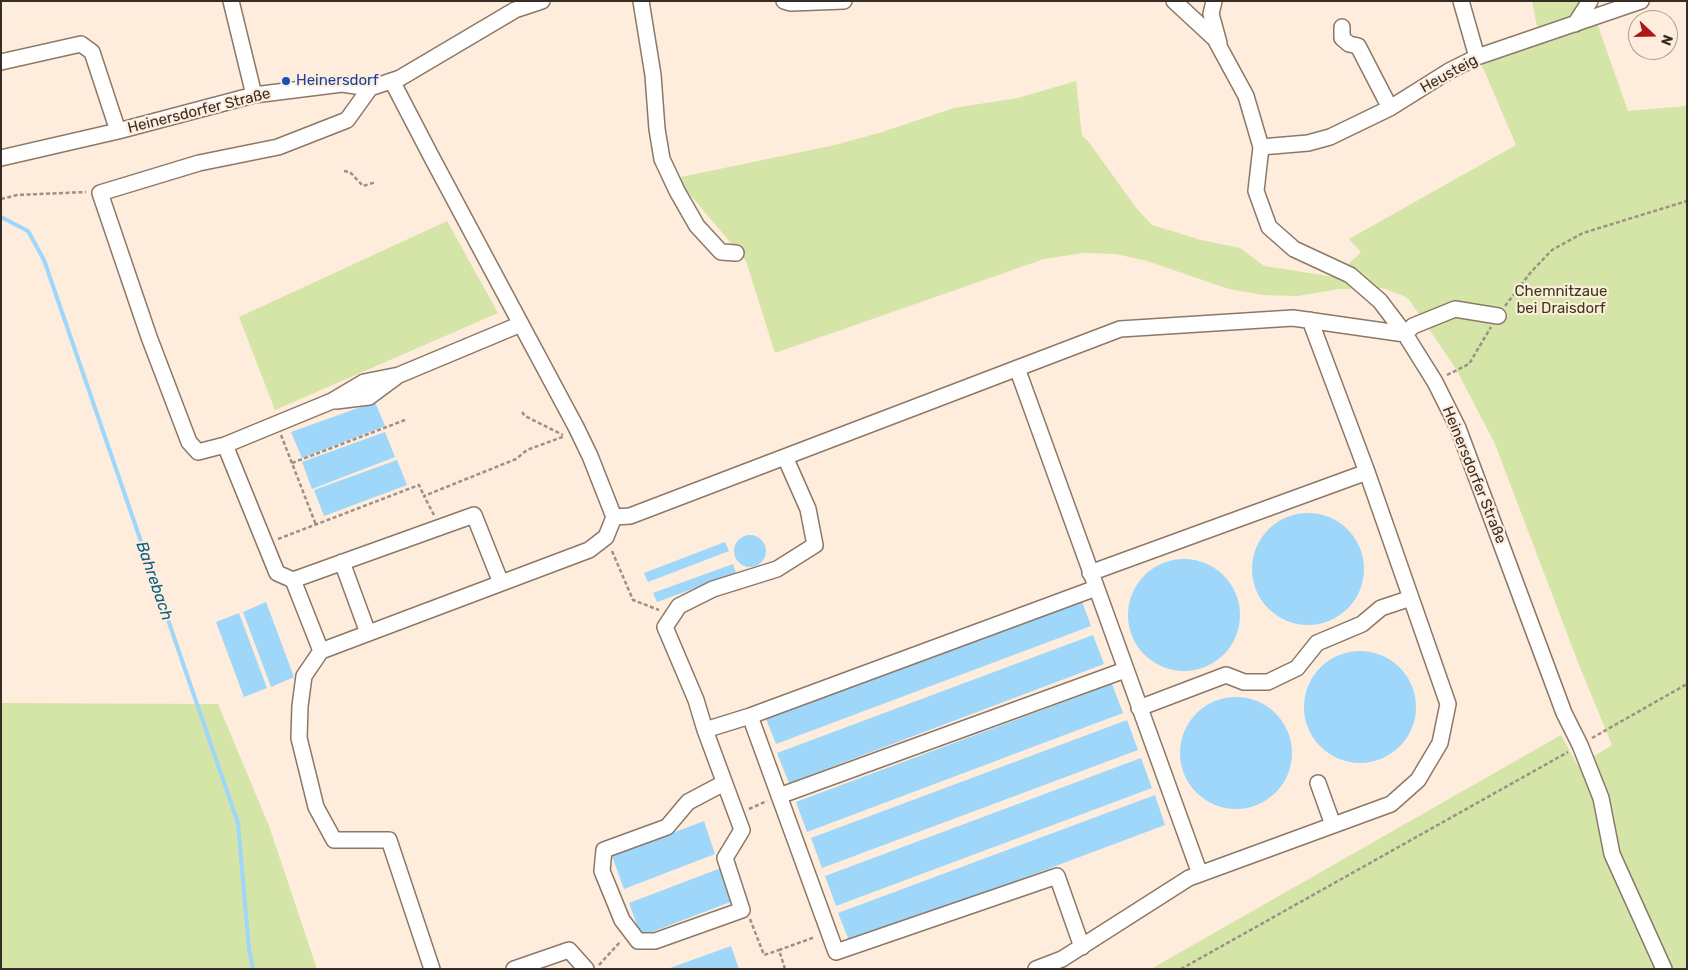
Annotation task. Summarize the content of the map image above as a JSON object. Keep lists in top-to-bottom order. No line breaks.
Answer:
{"streets":{"street":["Heusteig","Heinersdorfer Straße"]},"crossings":[["Heusteig","Heinersdorfer Straße"]],"water":["Bahrebach"],"parks":["Chemnitzaue bei Draisdorf"],"places":["Heinersdorf"],"north":"right"}
